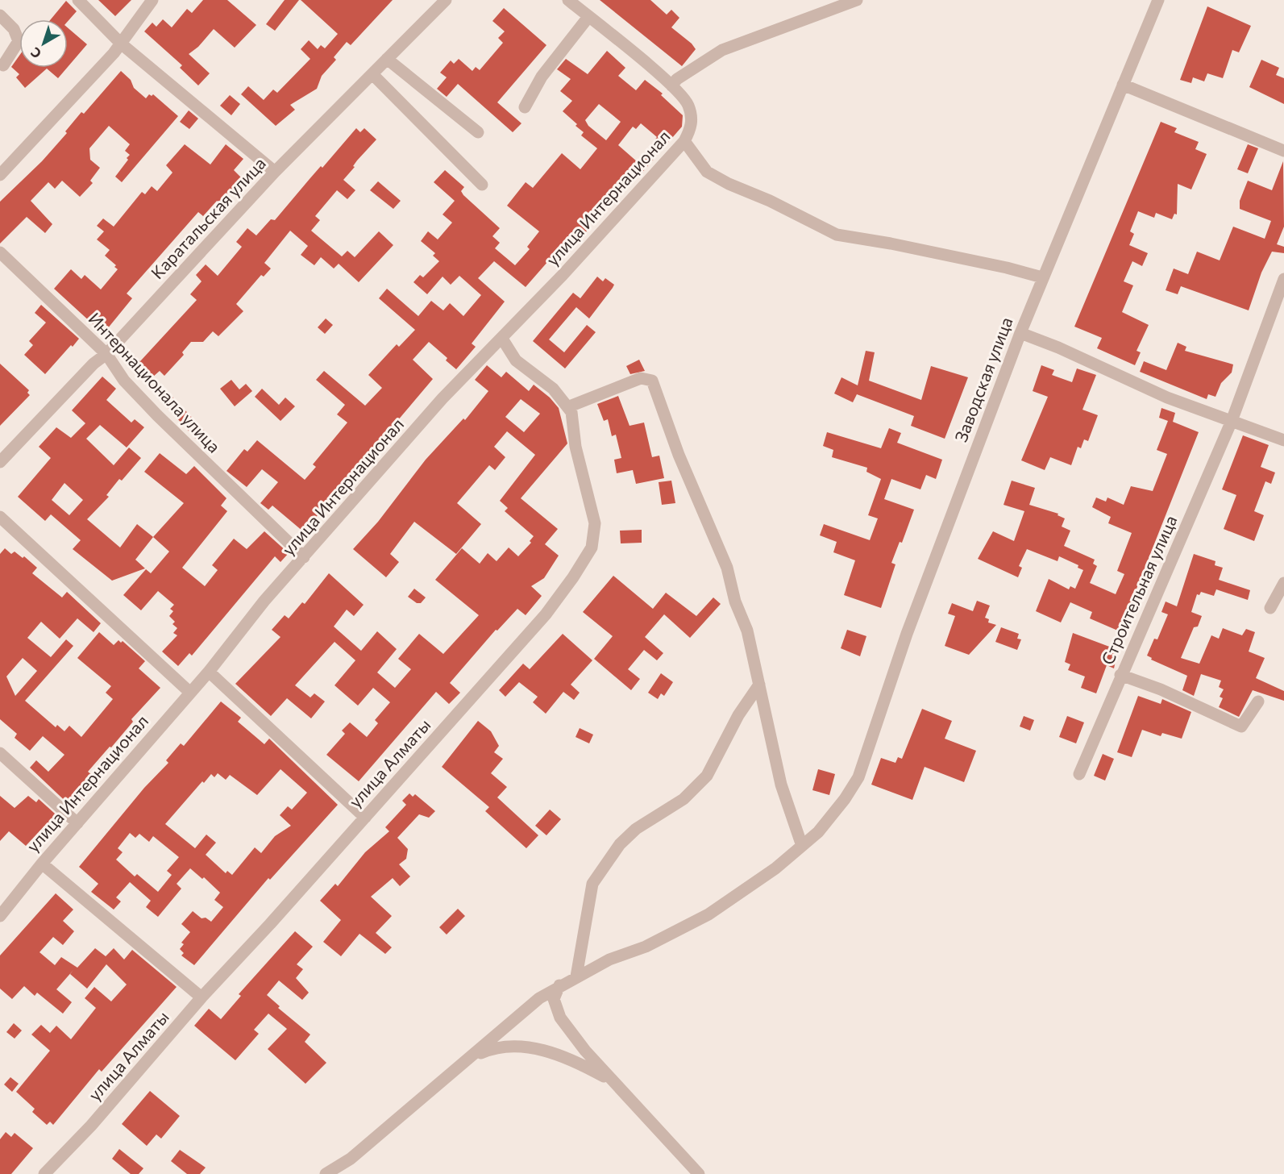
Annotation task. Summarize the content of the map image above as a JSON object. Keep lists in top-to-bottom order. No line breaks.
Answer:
{"streets":{"street":["улица Интернационал","Каратальская улица","Заводская улица","Интернационала улица","Строительная улица","улица Алматы"]},"crossings":[["улица Интернационал","Интернационала улица"],["улица Интернационал","улица Алматы"],["Каратальская улица","Интернационала улица"]],"north":"bottom left"}
